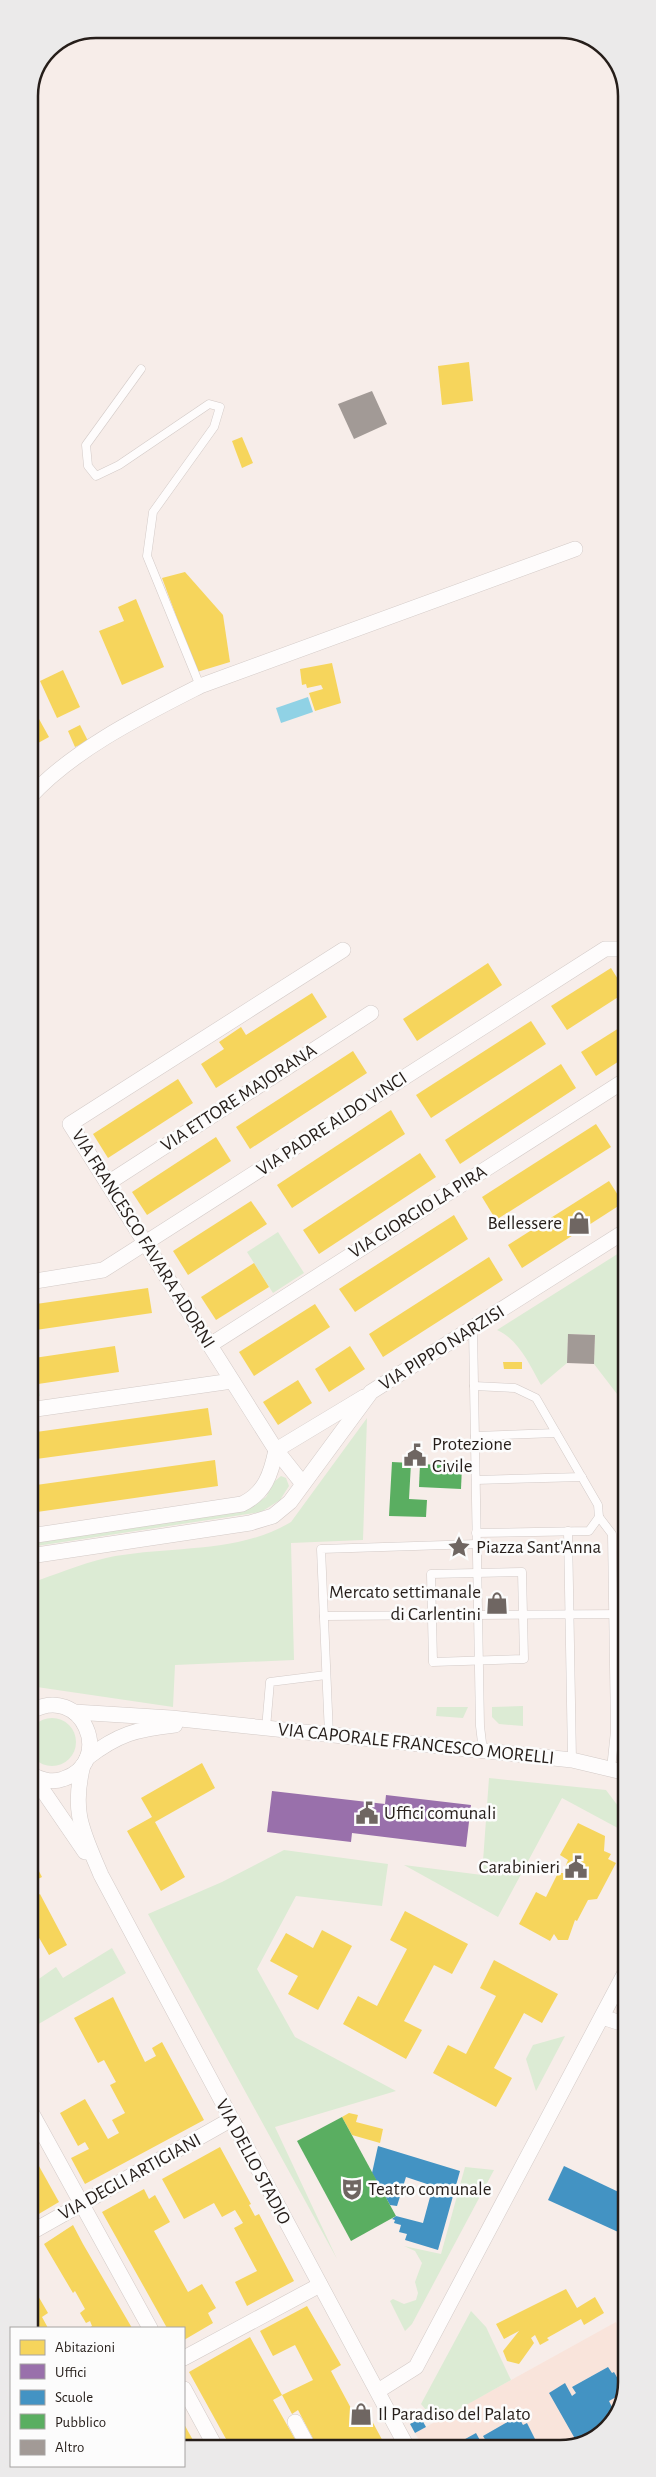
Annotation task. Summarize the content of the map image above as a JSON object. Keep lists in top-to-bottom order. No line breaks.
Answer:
{"streets":{"street":["VIA ETTORE MAJORANA","VIA PADRE ALDO VINCI","VIA GIORGIO LA PIRA","VIA FRANCESCO FAVARA ADORNI","VIA PIPPO NARZISI","VIA CAPORALE FRANCESCO MORELLI","VIA DELLO STADIO","VIA DEGLI ARTIGIANI"]},"crossings":[["VIA ETTORE MAJORANA","VIA FRANCESCO FAVARA ADORNI"],["VIA PADRE ALDO VINCI","VIA FRANCESCO FAVARA ADORNI"],["VIA GIORGIO LA PIRA","VIA FRANCESCO FAVARA ADORNI"],["VIA FRANCESCO FAVARA ADORNI","VIA PIPPO NARZISI"],["VIA DELLO STADIO","VIA DEGLI ARTIGIANI"]],"places":{"shop":["Bellessere","Mercato settimanale di Carlentini","Il Paradiso del Palato"],"public building":["Protezione Civile","Uffici comunali","Carabinieri"],"place":["Piazza Sant'Anna"],"theatre":["Teatro comunale"]},"legend":["Abitazioni","Uffici","Scuole","Pubblico","Altro"]}
